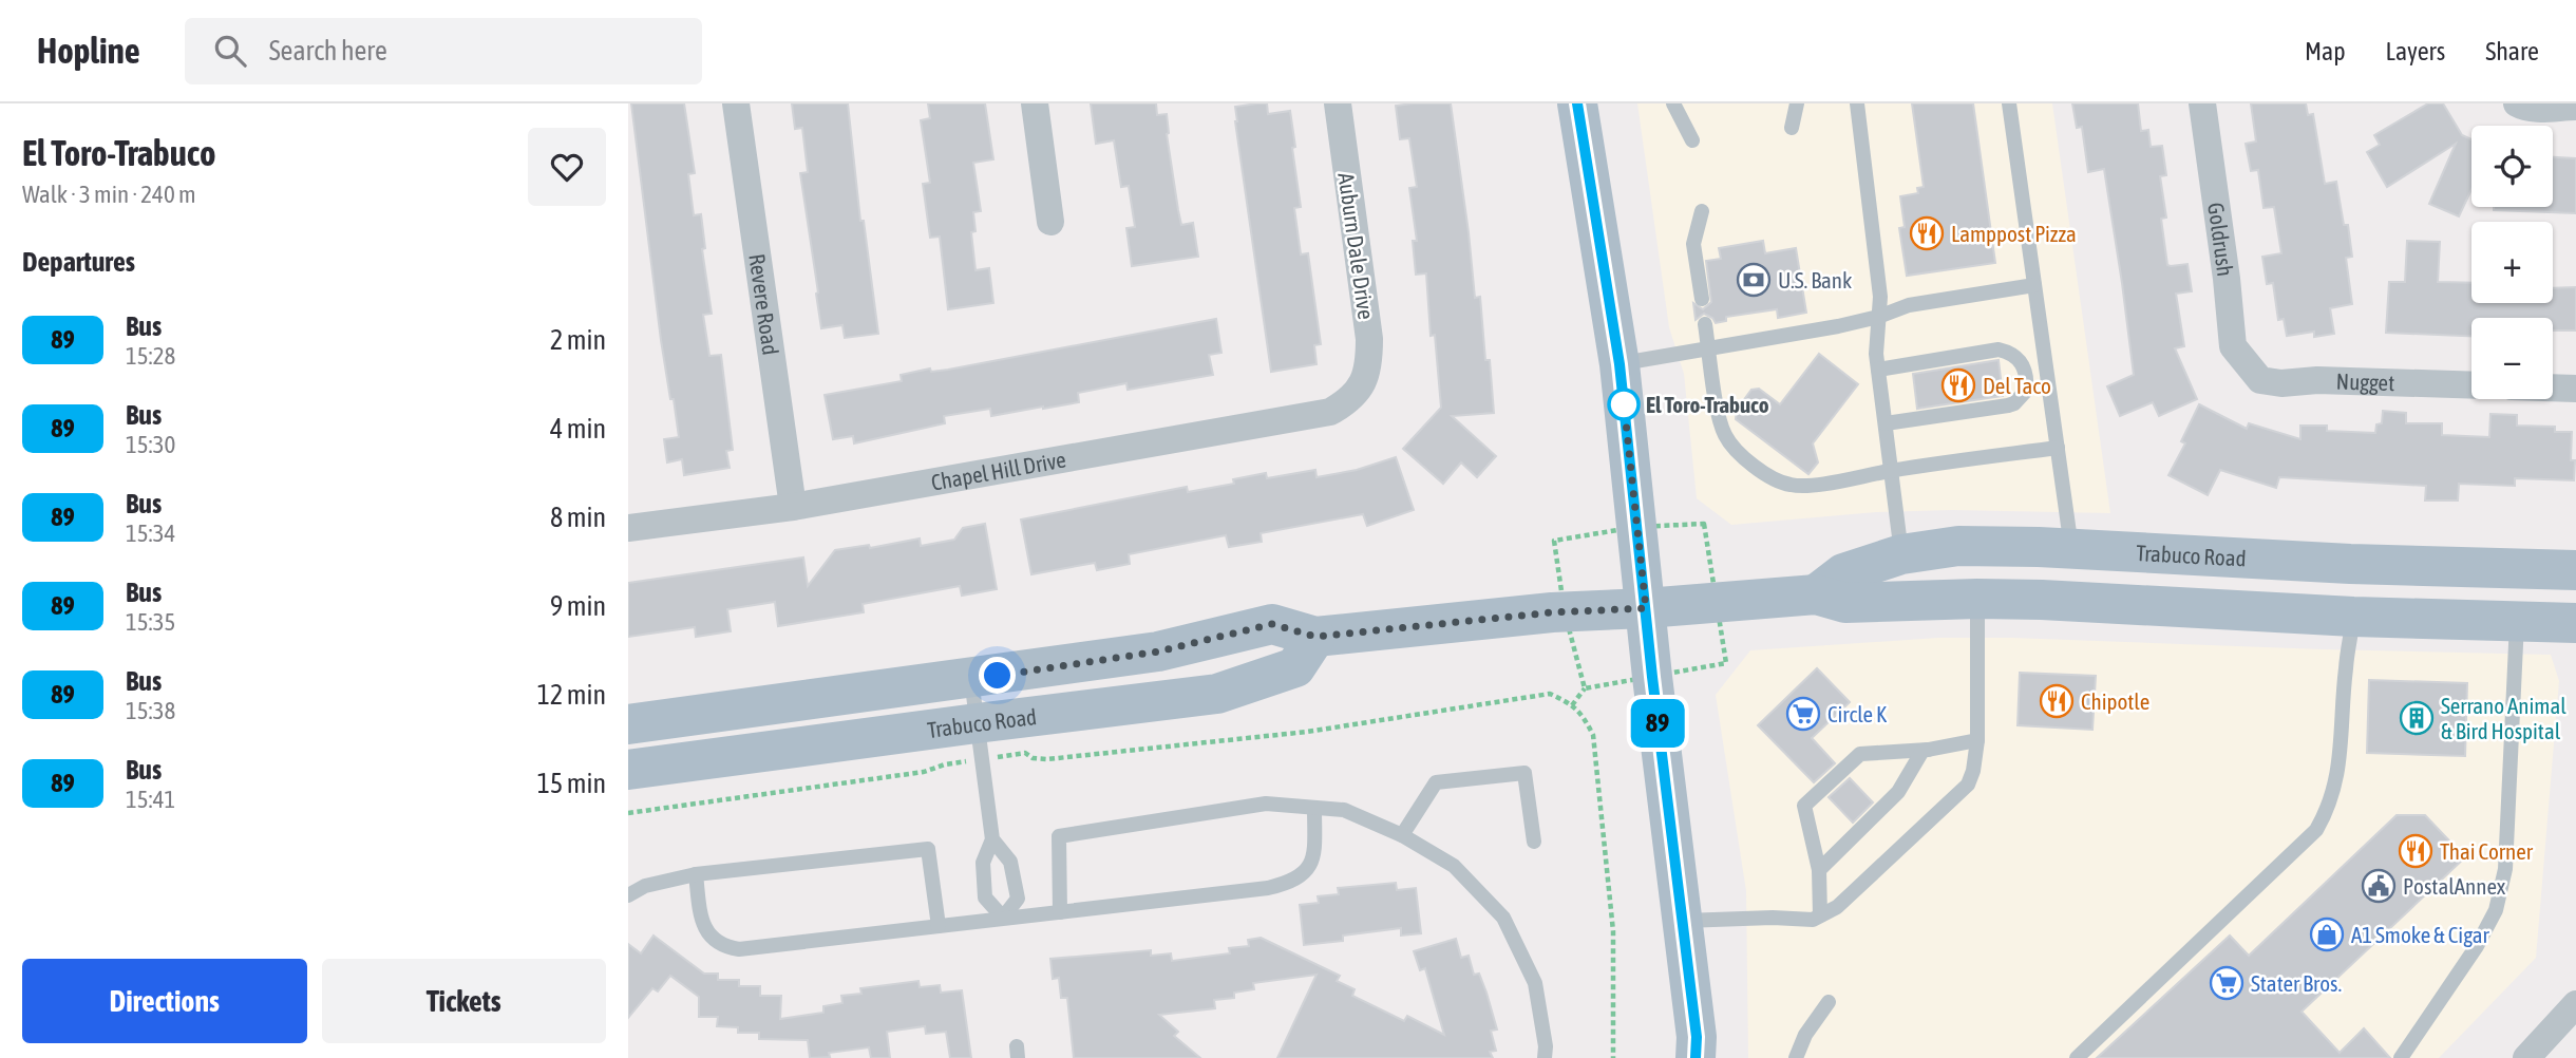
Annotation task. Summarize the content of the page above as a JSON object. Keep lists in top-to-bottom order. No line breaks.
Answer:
{"streets":{"main road":["Trabuco Road"],"street":["Goldrush","Auburn Dale Drive","Revere Road","Nugget","Chapel Hill Drive"]},"crossings":[["Goldrush","Nugget"],["Auburn Dale Drive","Chapel Hill Drive"],["Revere Road","Chapel Hill Drive"]],"places":{"restaurant":["Lamppost Pizza","Del Taco","Chipotle","Thai Corner"],"bank":["U.S. Bank"],"other":["El Toro-Trabuco"],"supermarket":["Circle K","Stater Bros."],"building":["Serrano Animal & Bird Hospital"],"public building":["PostalAnnex"],"shop":["A1 Smoke & Cigar"]},"lines":["bus line 89"],"page":{"header":"Hopline","search":"Search here","nav":["Map","Layers","Share"],"heading":[["El Toro-Trabuco","Walk · 3 min · 240 m"],"Departures"],"on_map":"89","map_buttons":["+","−"],"list":[{"mark":"89","name":"Bus","note":"15:28","value":"2 min"},{"mark":"89","name":"Bus","note":"15:30","value":"4 min"},{"mark":"89","name":"Bus","note":"15:34","value":"8 min"},{"mark":"89","name":"Bus","note":"15:35","value":"9 min"},{"mark":"89","name":"Bus","note":"15:38","value":"12 min"},{"mark":"89","name":"Bus","note":"15:41","value":"15 min"}],"buttons":["Directions","Tickets"]}}
